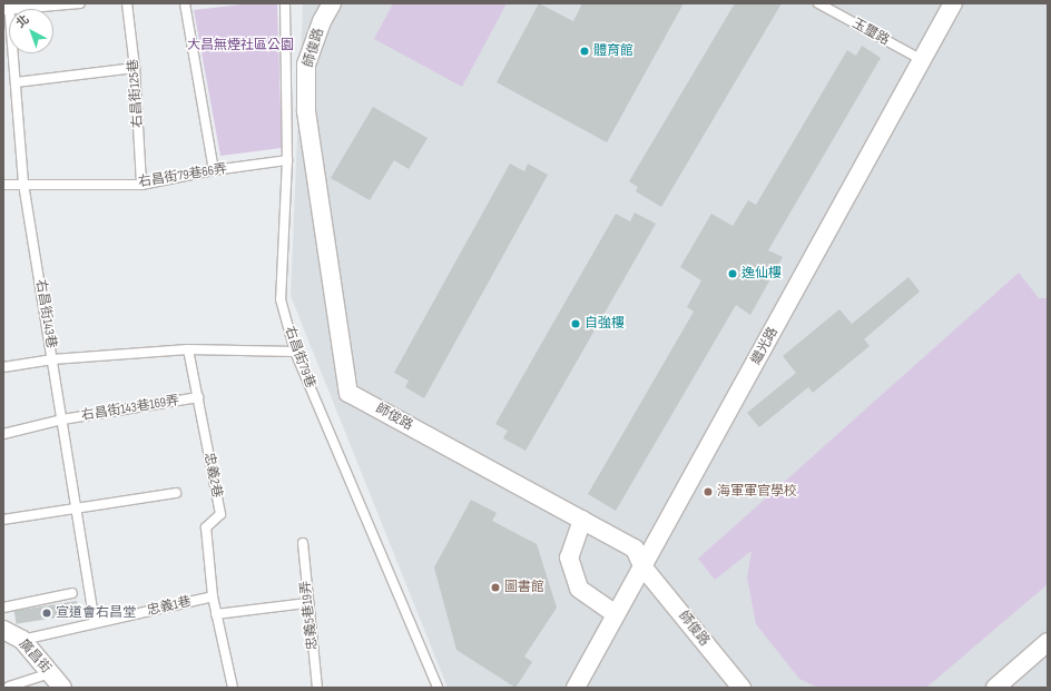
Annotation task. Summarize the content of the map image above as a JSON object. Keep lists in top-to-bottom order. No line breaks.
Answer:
{"streets":{"street":["師俊路","繼光路","廣昌街"],"lane":["玉璽路","右昌街125巷","右昌街79巷66弄","右昌街143巷","右昌街79巷","右昌街143巷169弄","忠義2巷","忠義1巷","忠義5巷19弄"]},"crossings":[["玉璽路","繼光路"],["師俊路","繼光路"],["右昌街125巷","右昌街79巷66弄"],["右昌街79巷66弄","右昌街143巷"],["右昌街79巷66弄","右昌街79巷"],["右昌街143巷","右昌街143巷169弄"],["右昌街143巷","忠義1巷"],["右昌街143巷169弄","忠義2巷"],["忠義2巷","忠義1巷"],["忠義1巷","廣昌街"]],"parks":["大昌無煙社區公園"],"places":["體育館","逸仙樓","自強樓","海軍軍官學校","圖書館","宣道會右昌堂"],"north":"top left"}
